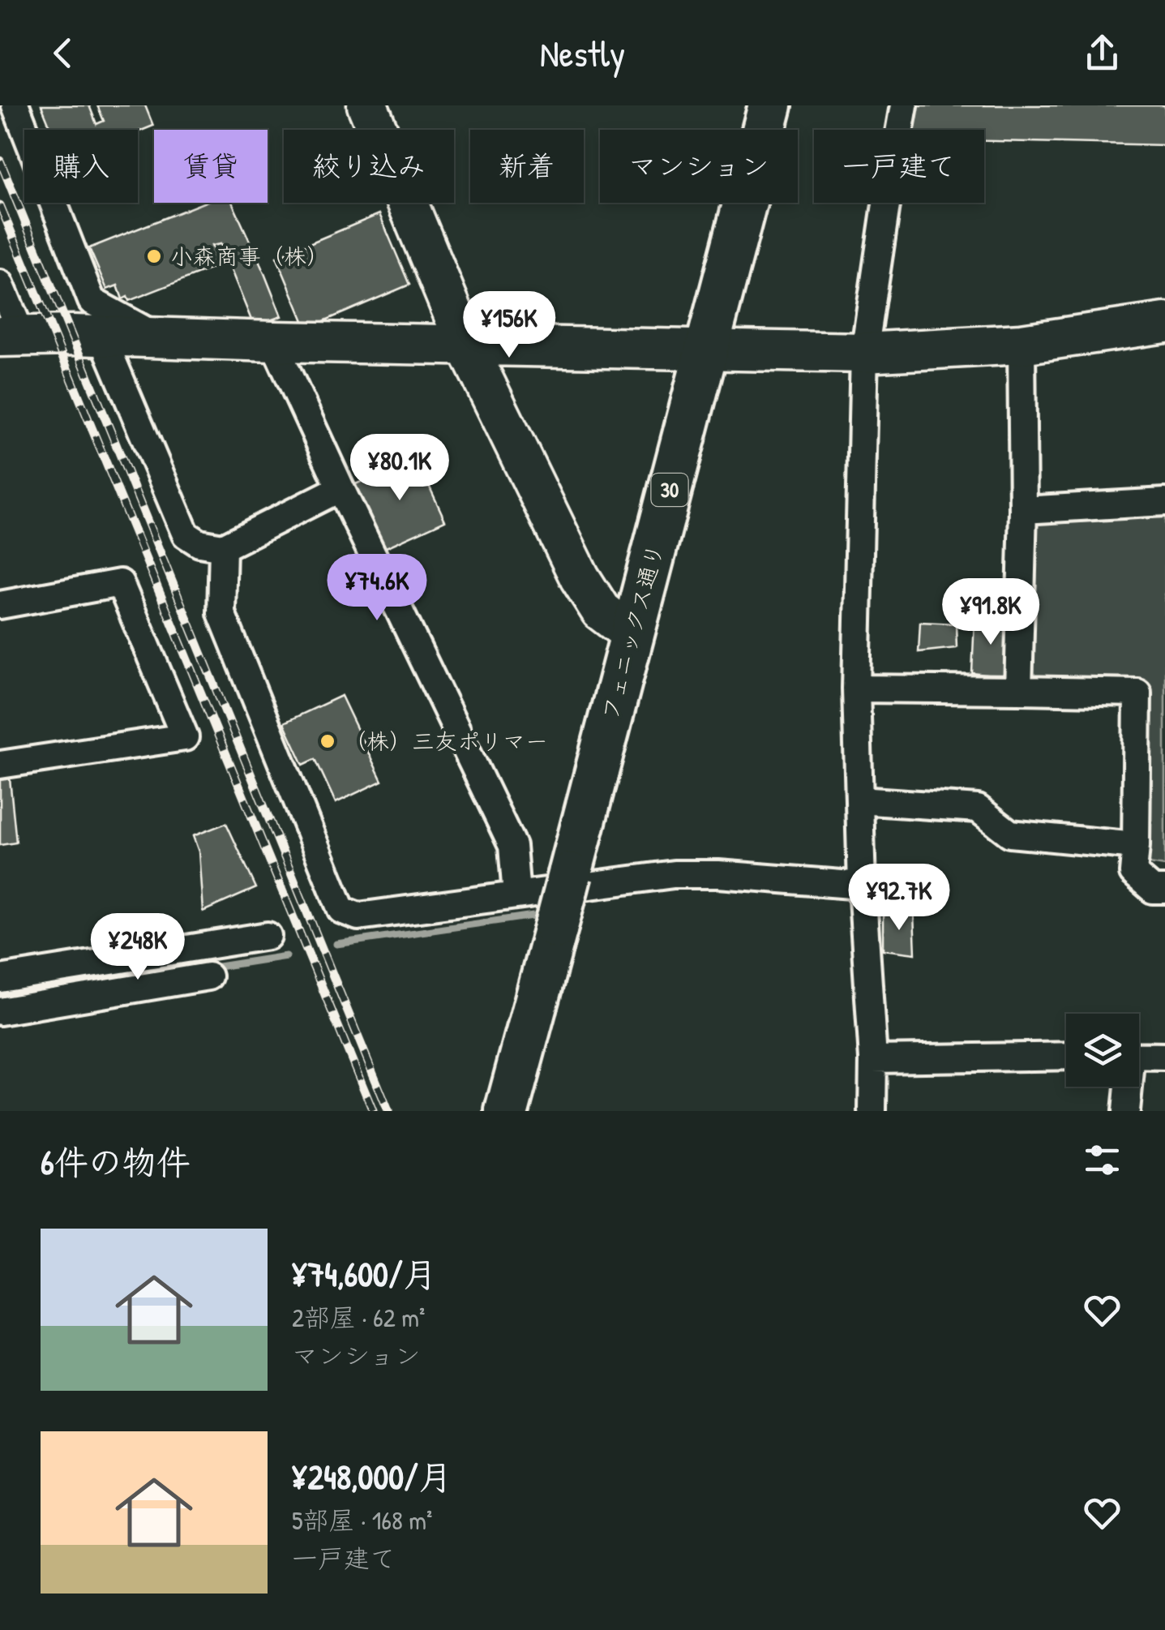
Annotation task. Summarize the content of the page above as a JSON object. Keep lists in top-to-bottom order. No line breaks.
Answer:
{"streets":{"main road":["30","フェニックス通り"]},"places":["小森商事（株）","（株）三友ポリマー"],"page":{"header":"Nestly","chip":["購入","賃貸","絞り込み","新着","マンション","一戸建て"],"price":["¥156K","¥80.1K","¥74.6K","¥91.8K","¥92.7K","¥248K"],"heading":"6件の物件","list":[{"name":"¥74,600/月","note":"2部屋 · 62 m² · マンション"},{"name":"¥248,000/月","note":"5部屋 · 168 m² · 一戸建て"}]}}
